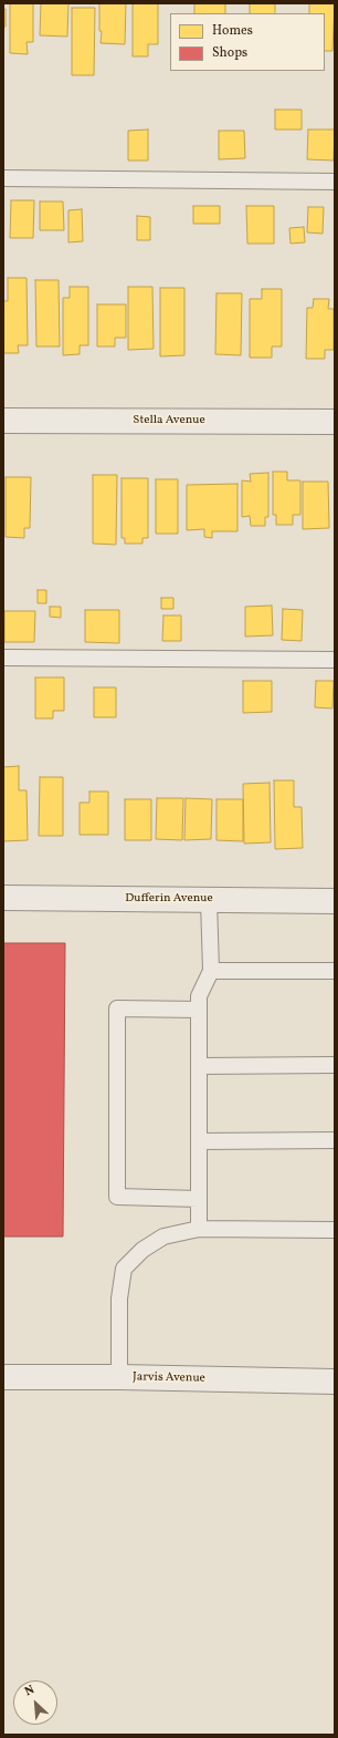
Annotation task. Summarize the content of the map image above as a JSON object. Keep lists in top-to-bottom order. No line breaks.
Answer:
{"streets":{"street":["Stella Avenue","Dufferin Avenue","Jarvis Avenue"]},"legend":["Homes","Shops"],"north":"top left"}
